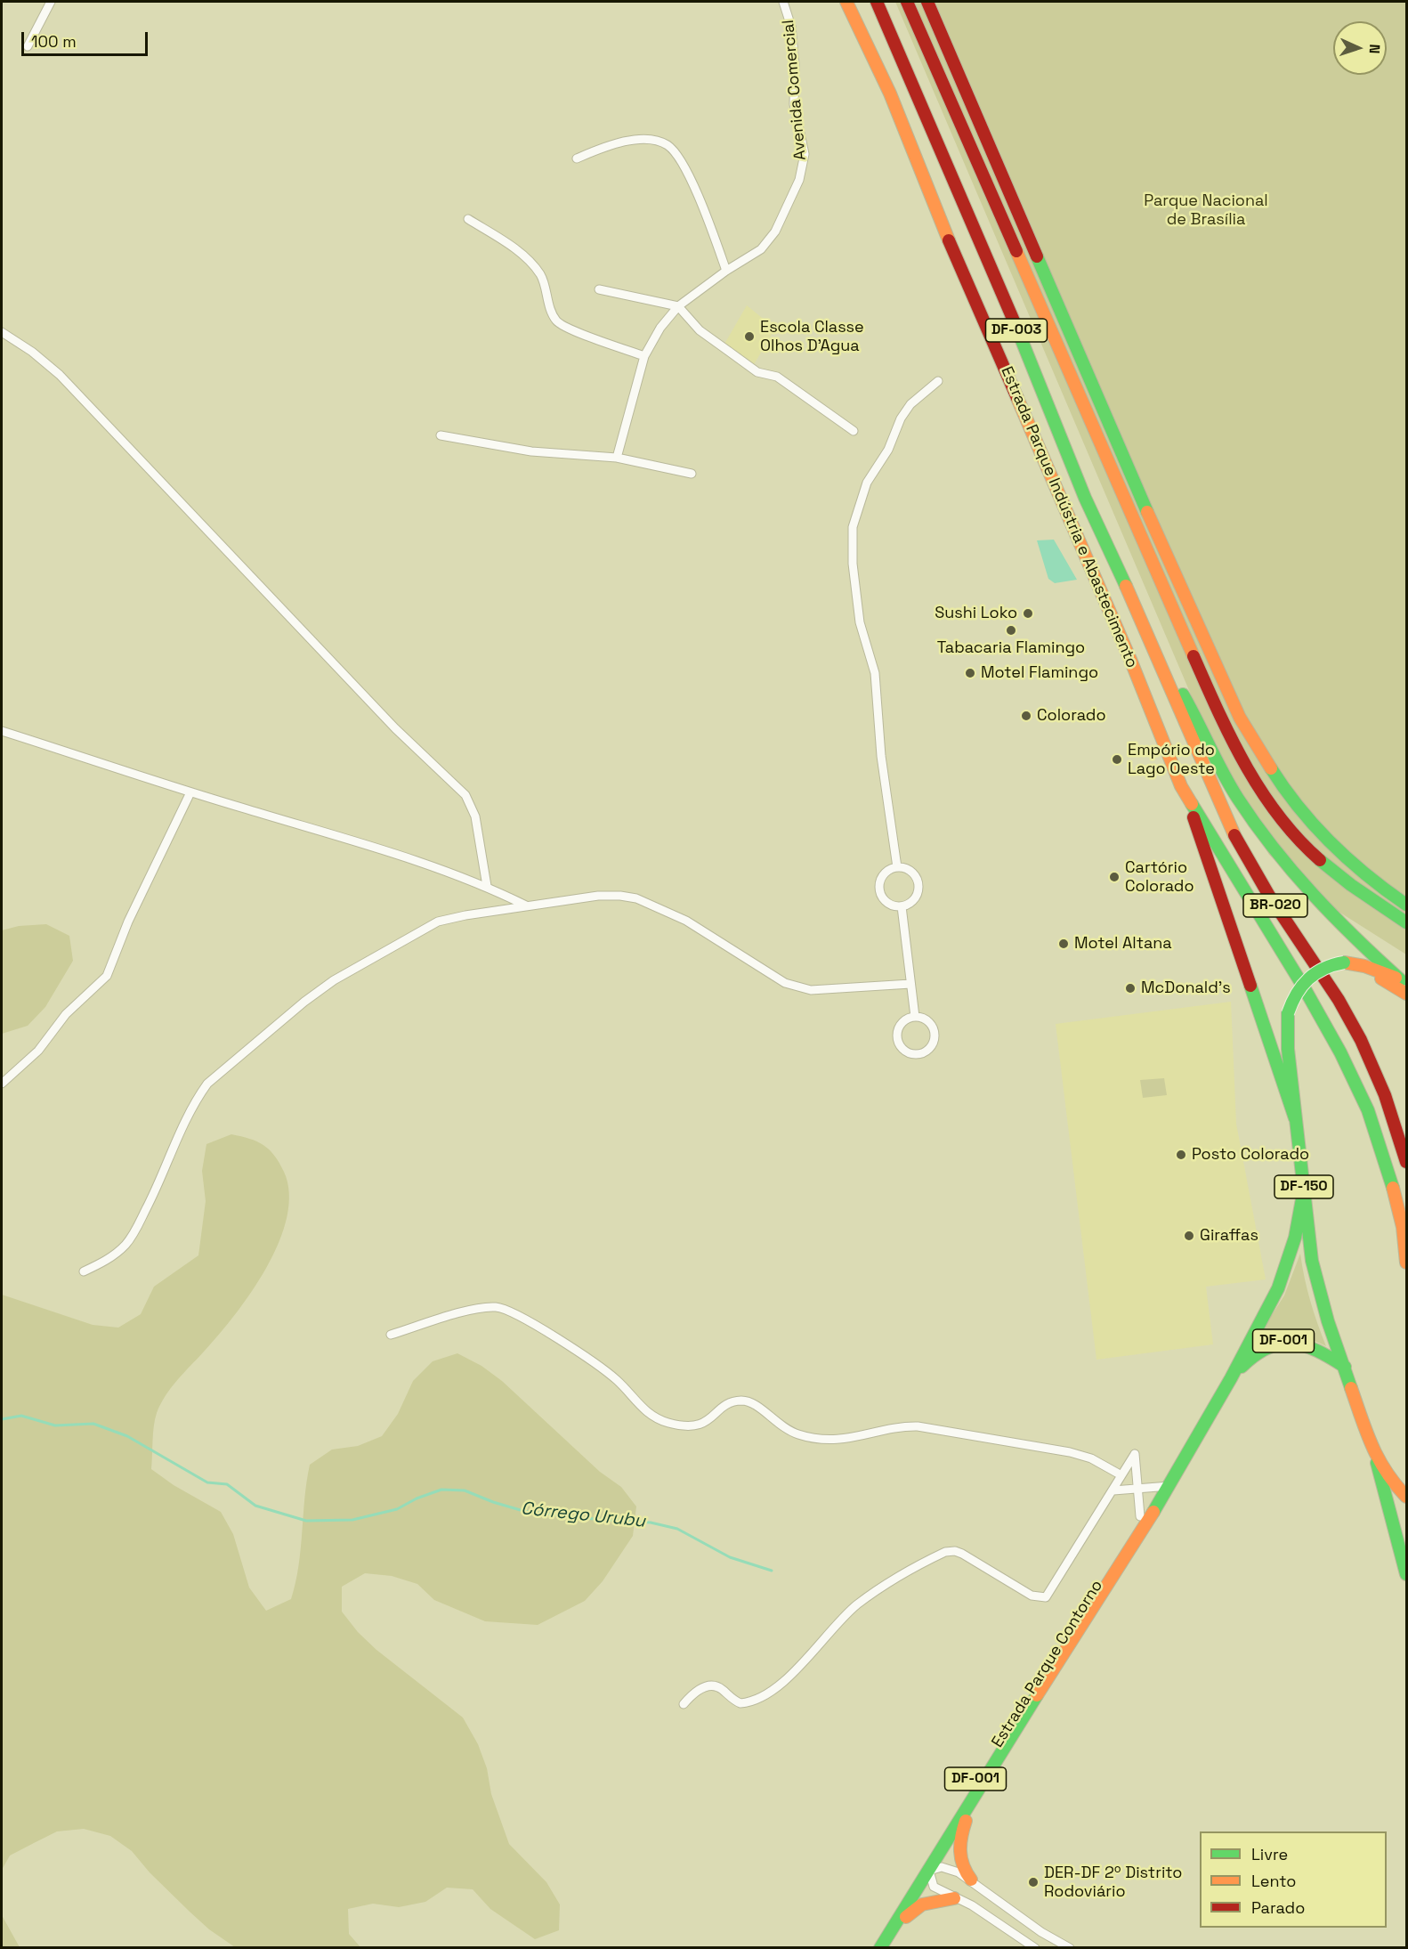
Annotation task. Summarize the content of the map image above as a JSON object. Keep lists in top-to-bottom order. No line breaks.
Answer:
{"streets":{"main road":["DF-003","Estrada Parque Indústria e Abastecimento","BR-020","DF-150","DF-001","Estrada Parque Contorno"],"street":["Avenida Comercial"]},"crossings":[["Estrada Parque Indústria e Abastecimento","BR-020"],["DF-150","Estrada Parque Contorno"]],"water":["Córrego Urubu"],"parks":["Parque Nacional de Brasília"],"places":["Escola Classe Olhos D'Agua","Sushi Loko","Tabacaria Flamingo","Motel Flamingo","Colorado","Empório do Lago Oeste","Cartório Colorado","Motel Altana","McDonald's","Posto Colorado","Giraffas","DER-DF 2º Distrito Rodoviário"],"legend":["Livre","Lento","Parado"],"scale_bar":"100 m","north":"right"}
